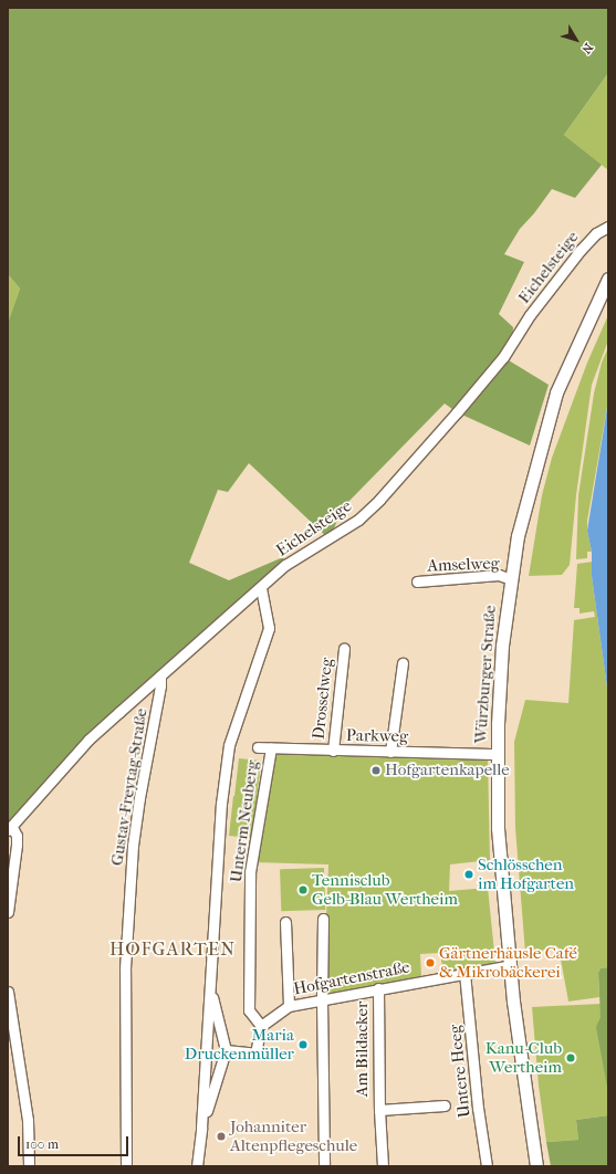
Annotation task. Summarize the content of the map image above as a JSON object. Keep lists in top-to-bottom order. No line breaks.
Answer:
{"streets":{"main road":["Würzburger Straße"],"street":["Eichelsteige","Amselweg","Drosselweg","Parkweg","Gustav-Freytag-Straße","Unterm Neuberg","Hofgartenstraße","Am Bildacker","Untere Heeg"]},"crossings":[["Eichelsteige","Gustav-Freytag-Straße"],["Amselweg","Würzburger Straße"],["Würzburger Straße","Parkweg"],["Würzburger Straße","Hofgartenstraße"],["Drosselweg","Parkweg"],["Parkweg","Unterm Neuberg"],["Unterm Neuberg","Hofgartenstraße"],["Hofgartenstraße","Am Bildacker"],["Hofgartenstraße","Untere Heeg"]],"districts":["HOFGARTEN"],"places":["Hofgartenkapelle","Schlösschen im Hofgarten","Tennisclub Gelb-Blau Wertheim","Gärtnerhäusle Café & Mikrobäckerei","Maria Druckenmüller","Kanu-Club Wertheim","Johanniter Altenpflegeschule"],"scale_bar":"100 m","north":"bottom right"}
